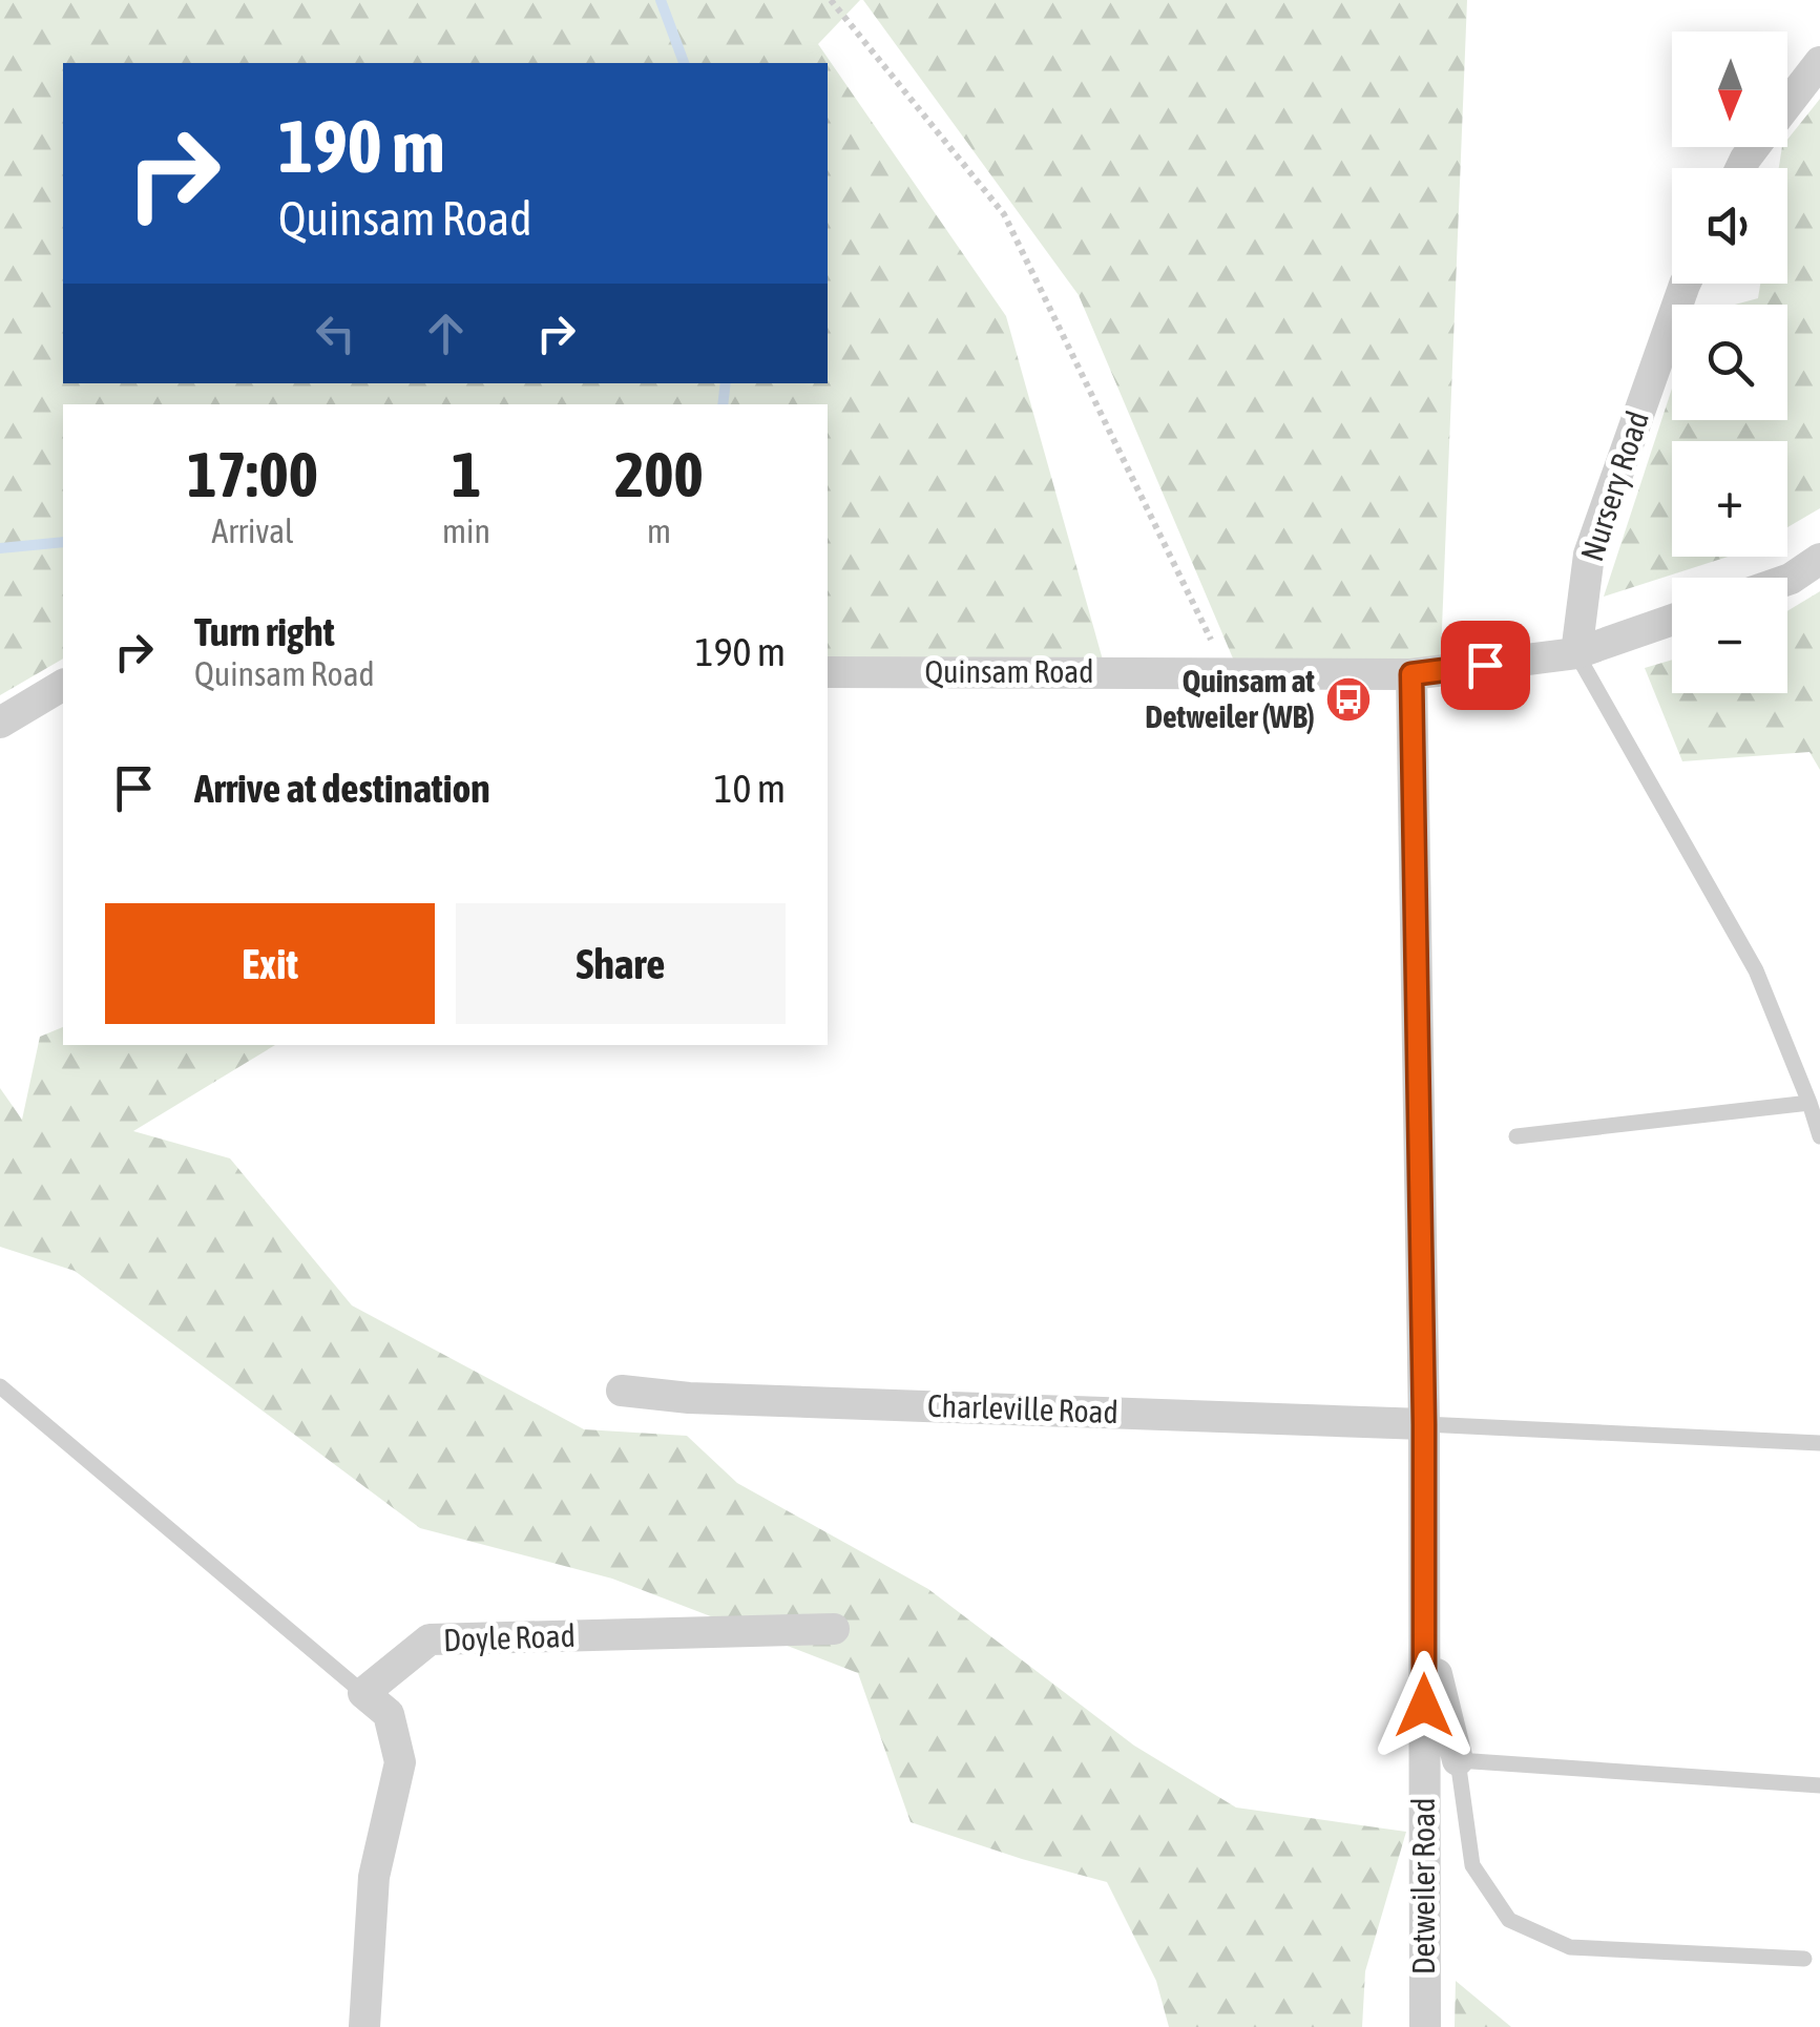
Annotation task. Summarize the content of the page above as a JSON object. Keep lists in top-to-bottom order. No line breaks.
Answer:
{"streets":{"street":["Nursery Road","Quinsam Road","Charleville Road","Doyle Road","Detweiler Road"]},"crossings":[["Nursery Road","Quinsam Road"],["Quinsam Road","Detweiler Road"],["Charleville Road","Detweiler Road"]],"places":{"bus stop":["Quinsam at Detweiler (WB)"]},"north":"bottom","page":{"map_buttons":["+","−"],"turn":["190 m","Quinsam Road"],"eta":["17:00","Arrival","1","min","200","m"],"list":[{"name":"Turn right","note":"Quinsam Road","value":"190 m"},{"name":"Arrive at destination","value":"10 m"}],"buttons":["Exit","Share"]}}
